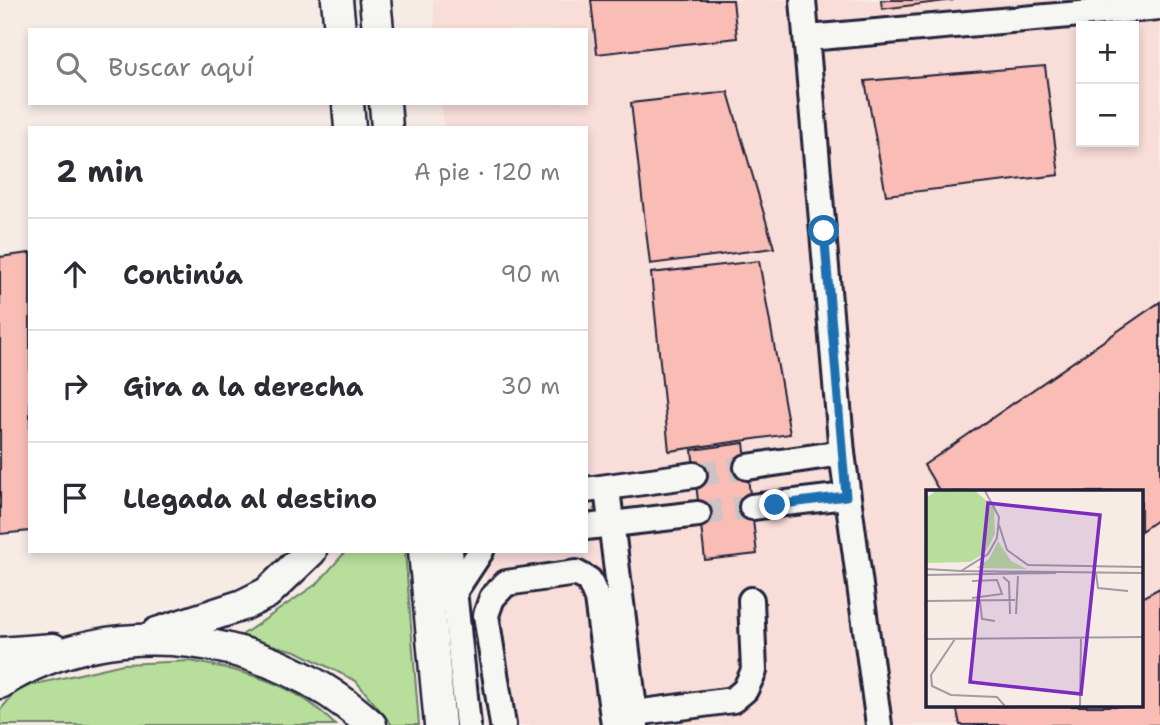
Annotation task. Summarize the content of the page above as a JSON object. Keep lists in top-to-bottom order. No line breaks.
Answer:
{"page":{"map_buttons":["+","−"],"search":"Buscar aquí","heading":["2 min","A pie · 120 m"],"list":[["Continúa","90 m"],["Gira a la derecha","30 m"],"Llegada al destino"]}}
